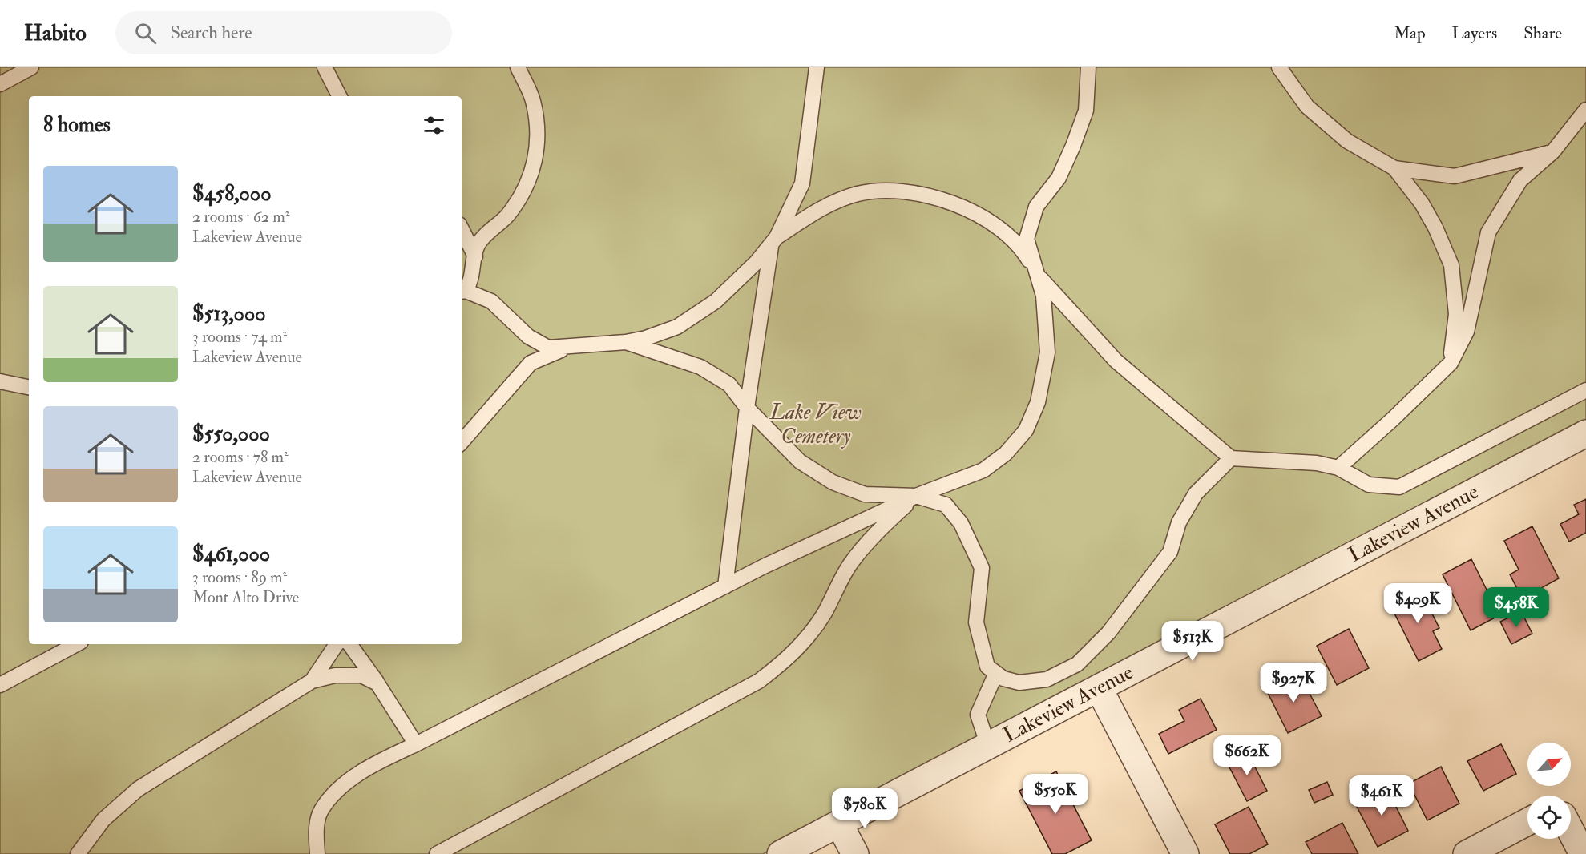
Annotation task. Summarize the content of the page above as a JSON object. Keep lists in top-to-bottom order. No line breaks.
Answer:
{"streets":{"street":["Lakeview Avenue"]},"parks":["Lake View Cemetery"],"north":"top right","page":{"header":"Habito","search":"Search here","nav":["Map","Layers","Share"],"heading":"8 homes","list":[{"name":"$458,000","note":"2 rooms · 62 m² · Lakeview Avenue"},{"name":"$513,000","note":"3 rooms · 74 m² · Lakeview Avenue"},{"name":"$550,000","note":"2 rooms · 78 m² · Lakeview Avenue"},{"name":"$461,000","note":"3 rooms · 89 m² · Mont Alto Drive"}],"price":["$409K","$458K","$513K","$927K","$662K","$550K","$461K","$780K"]}}
